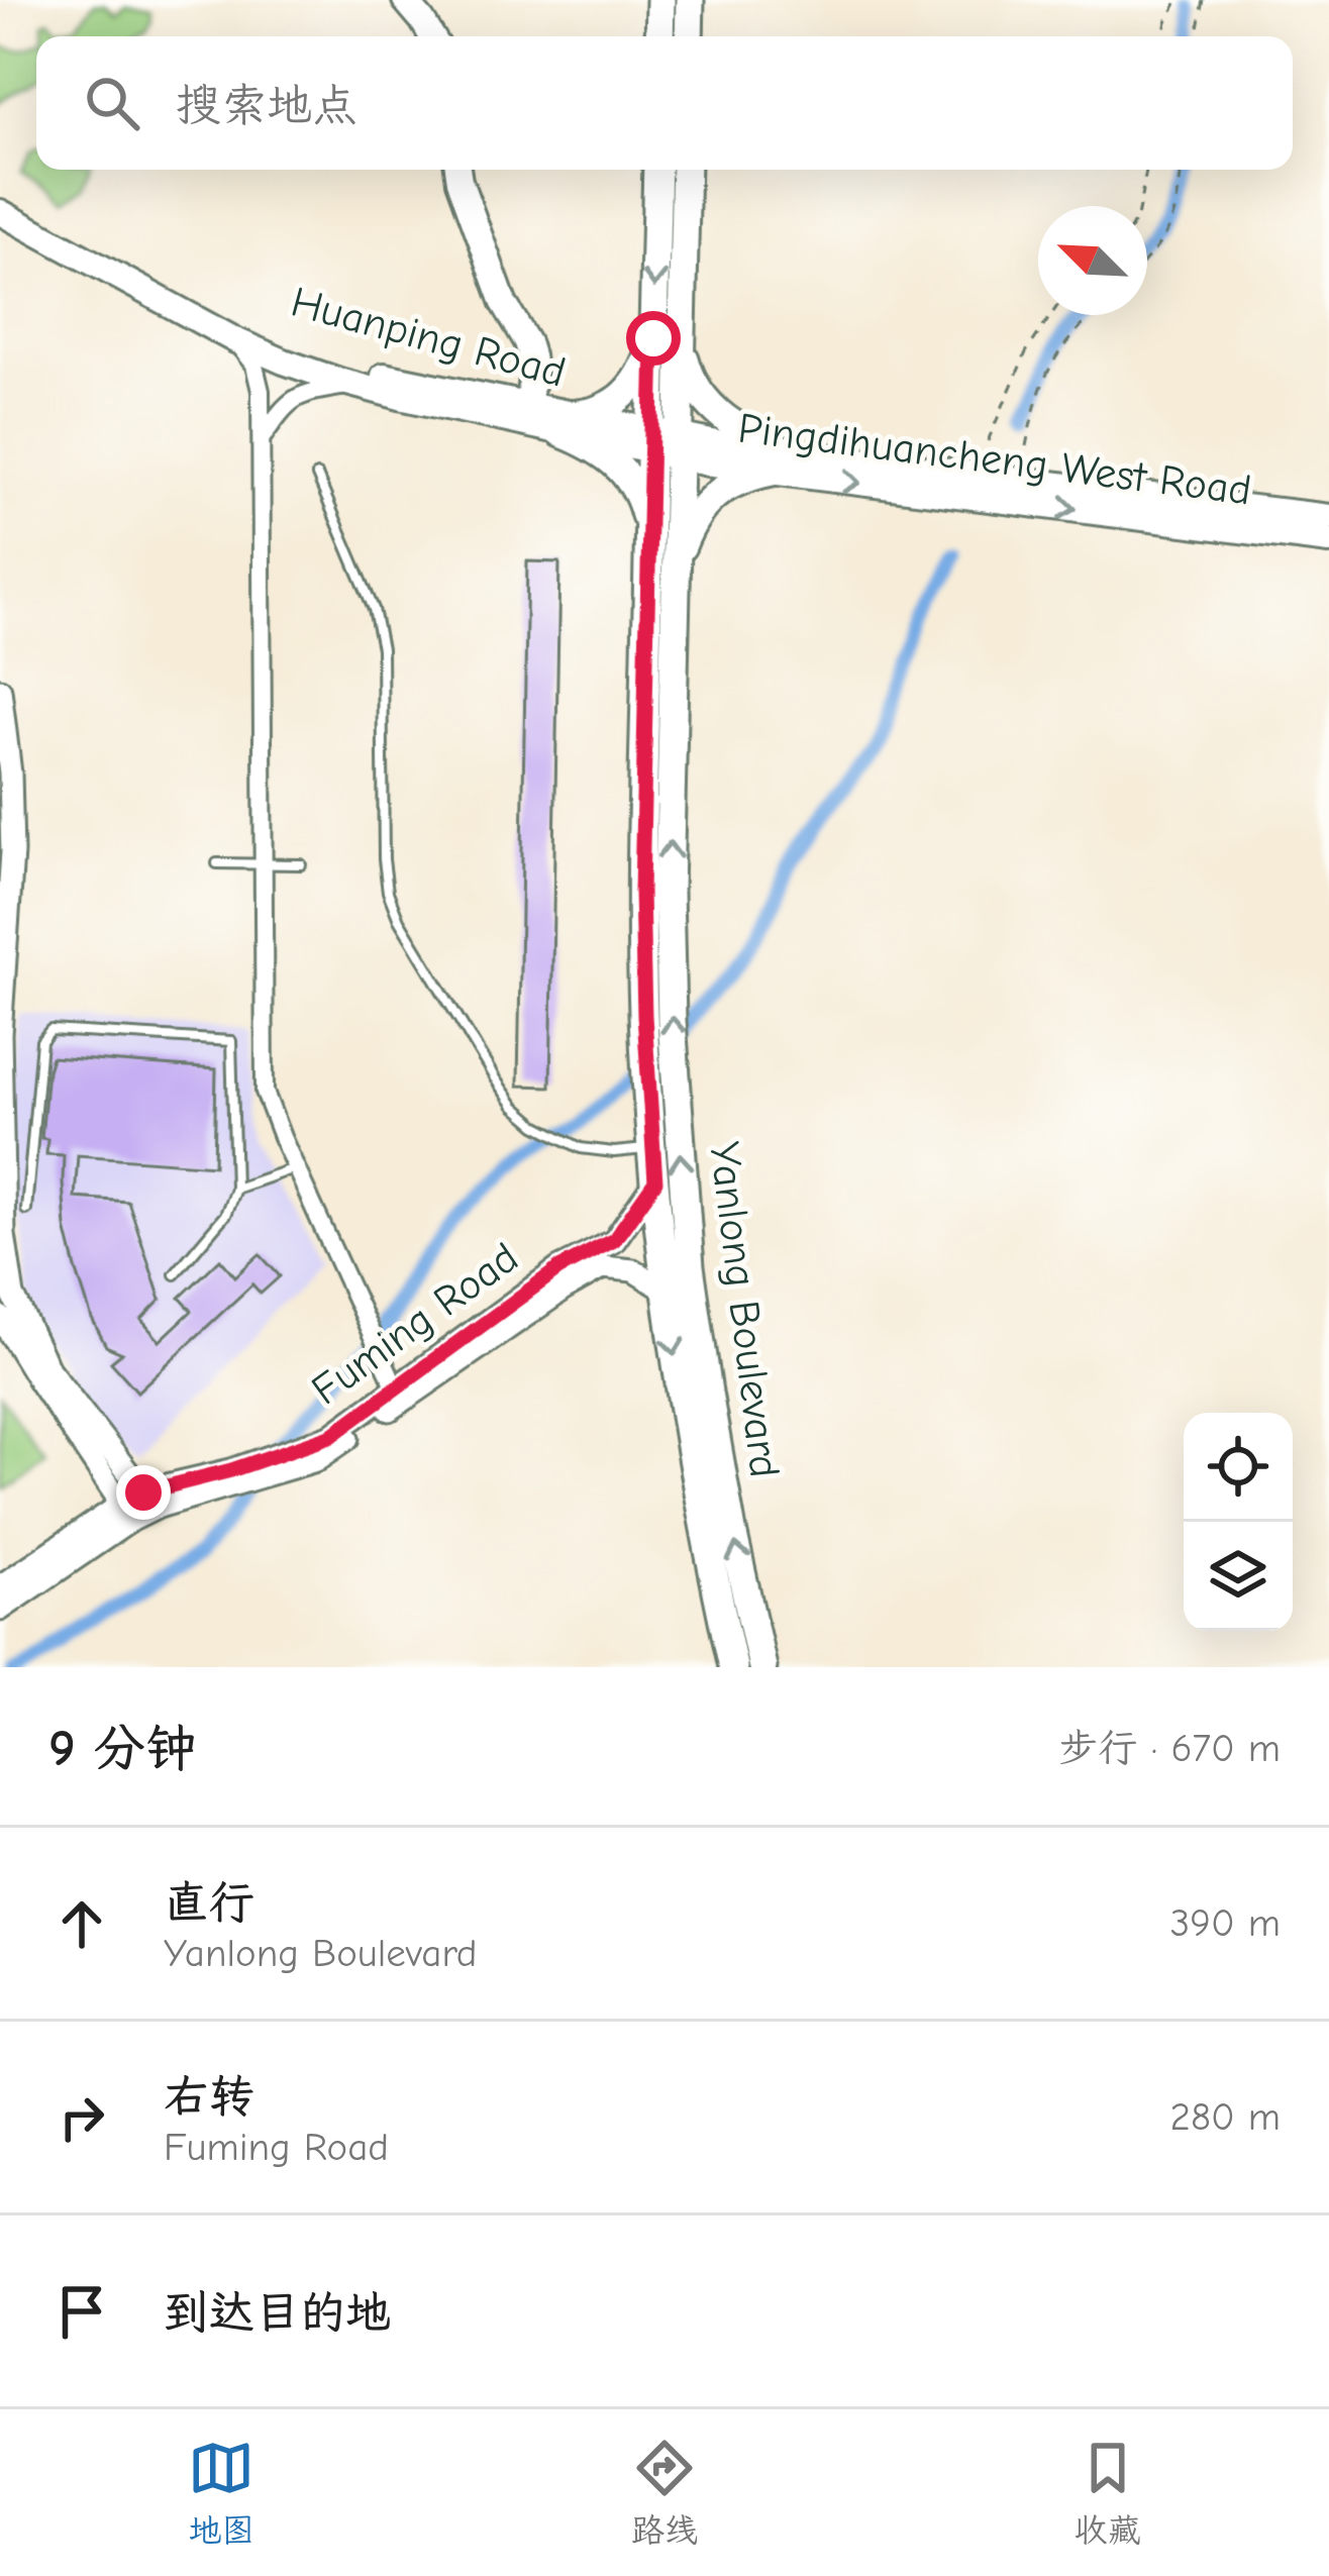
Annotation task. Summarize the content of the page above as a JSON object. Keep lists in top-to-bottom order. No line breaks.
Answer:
{"streets":{"main road":["Huanping Road","Pingdihuancheng West Road","Yanlong Boulevard"],"street":["Fuming Road"]},"crossings":[["Huanping Road","Pingdihuancheng West Road"],["Huanping Road","Yanlong Boulevard"],["Pingdihuancheng West Road","Yanlong Boulevard"],["Yanlong Boulevard","Fuming Road"]],"north":"top left","page":{"search":"搜索地点","heading":["9 分钟","步行 · 670 m"],"list":[["直行","Yanlong Boulevard","390 m"],["右转","Fuming Road","280 m"],"到达目的地"],"nav":["地图","路线","收藏"]}}
